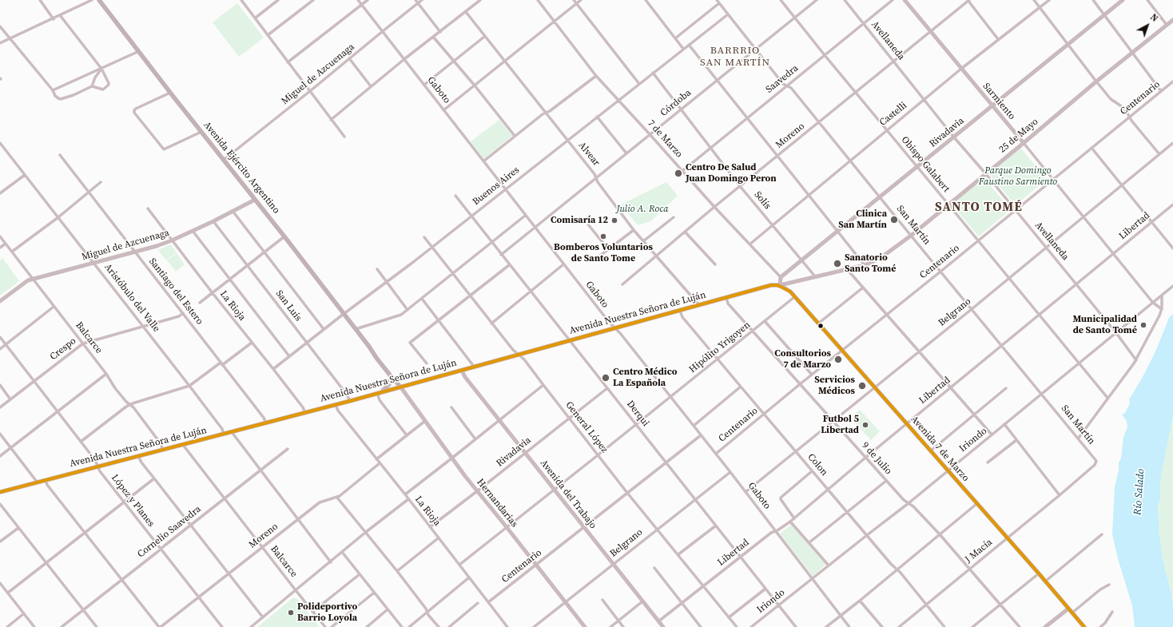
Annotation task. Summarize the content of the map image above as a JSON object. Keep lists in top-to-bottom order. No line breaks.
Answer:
{"streets":{"main road":["Avenida Ejército Argentino","Avenida Nuestra Señora de Luján","Avenida 7 de Marzo"],"street":["Avellaneda","Miguel de Azcuenaga","Saavedra","Gaboto","Centenario","Sarmiento","Córdoba","Castelli","Rivadavia","Moreno","25 de Mayo","7 de Marzo","Alvear","Obispo Galabert","Buenos Aires","Solís","San Martín","Libertad","Santiago del Estero","Aristóbulo del Valle","La Rioja","San Luis","Belgrano","Balcarce","Hipólito Yrigoyen","Crespo","Derqui","General López","Iriondo","9 de Julio","Colon","Avenida del Trabajo","López y Planes","Hernandarias","Cornelio Saavedra","J Macía"]},"crossings":[["Avellaneda","Saavedra"],["Avellaneda","Centenario"],["Avellaneda","Castelli"],["Avellaneda","Rivadavia"],["Avellaneda","Moreno"],["Avellaneda","25 de Mayo"],["Avellaneda","Libertad"],["Avellaneda","Belgrano"],["Avellaneda","Iriondo"],["Miguel de Azcuenaga","Gaboto"],["Miguel de Azcuenaga","Avenida Ejército Argentino"],["Miguel de Azcuenaga","Santiago del Estero"],["Miguel de Azcuenaga","Aristóbulo del Valle"],["Miguel de Azcuenaga","La Rioja"],["Miguel de Azcuenaga","San Luis"],["Miguel de Azcuenaga","Balcarce"],["Saavedra","7 de Marzo"],["Saavedra","Obispo Galabert"],["Saavedra","Solís"],["Saavedra","San Martín"],["Gaboto","Centenario"],["Gaboto","Córdoba"],["Gaboto","Buenos Aires"],["Gaboto","Libertad"],["Gaboto","Belgrano"],["Gaboto","Avenida Nuestra Señora de Luján"],["Gaboto","Hipólito Yrigoyen"],["Gaboto","Iriondo"],["Centenario","Sarmiento"],["Centenario","Obispo Galabert"],["Centenario","San Martín"],["Centenario","La Rioja"],["Centenario","Derqui"],["Centenario","General López"],["Centenario","Avenida 7 de Marzo"],["Centenario","9 de Julio"],["Centenario","Colon"],["Centenario","Avenida del Trabajo"],["Centenario","Hernandarias"],["Sarmiento","Castelli"],["Sarmiento","Rivadavia"],["Sarmiento","Moreno"],["Sarmiento","25 de Mayo"],["Sarmiento","Libertad"],["Sarmiento","Belgrano"],["Sarmiento","Iriondo"],["Córdoba","7 de Marzo"],["Córdoba","Alvear"],["Córdoba","Obispo Galabert"],["Córdoba","Solís"],["Córdoba","San Martín"],["Córdoba","Derqui"],["Castelli","7 de Marzo"],["Castelli","Obispo Galabert"],["Castelli","Solís"],["Castelli","San Martín"],["Rivadavia","7 de Marzo"],["Rivadavia","Obispo Galabert"],["Rivadavia","Solís"],["Rivadavia","San Martín"],["Rivadavia","La Rioja"],["Rivadavia","Derqui"],["Rivadavia","General López"],["Rivadavia","Avenida del Trabajo"],["Rivadavia","Hernandarias"],["Moreno","7 de Marzo"],["Moreno","Alvear"],["Moreno","Obispo Galabert"],["Moreno","Solís"],["Moreno","San Martín"],["Moreno","La Rioja"],["Moreno","Balcarce"],["Moreno","López y Planes"],["25 de Mayo","Obispo Galabert"],["25 de Mayo","Solís"],["25 de Mayo","San Martín"],["25 de Mayo","Avenida Nuestra Señora de Luján"],["25 de Mayo","Avenida 7 de Marzo"],["7 de Marzo","Buenos Aires"],["Alvear","Buenos Aires"],["Alvear","Avenida Nuestra Señora de Luján"],["Obispo Galabert","Libertad"],["Obispo Galabert","Belgrano"],["Obispo Galabert","Iriondo"],["Avenida Ejército Argentino","Buenos Aires"],["Avenida Ejército Argentino","Avenida Nuestra Señora de Luján"],["Avenida Ejército Argentino","Hernandarias"],["Buenos Aires","Solís"],["Buenos Aires","San Martín"],["Buenos Aires","La Rioja"],["Buenos Aires","San Luis"],["Buenos Aires","Derqui"],["Buenos Aires","General López"],["San Martín","Libertad"],["San Martín","Belgrano"],["San Martín","Iriondo"],["San Martín","J Macía"],["Libertad","Derqui"],["Libertad","General López"],["Libertad","Avenida 7 de Marzo"],["Libertad","9 de Julio"],["Libertad","Colon"],["Libertad","Avenida del Trabajo"],["Santiago del Estero","Avenida Nuestra Señora de Luján"],["Santiago del Estero","Crespo"],["Aristóbulo del Valle","Avenida Nuestra Señora de Luján"],["Aristóbulo del Valle","Crespo"],["La Rioja","Avenida Nuestra Señora de Luján"],["La Rioja","Hipólito Yrigoyen"],["San Luis","Avenida Nuestra Señora de Luján"],["Belgrano","Derqui"],["Belgrano","General López"],["Belgrano","Avenida 7 de Marzo"],["Belgrano","9 de Julio"],["Belgrano","Colon"],["Belgrano","Avenida del Trabajo"],["Belgrano","Hernandarias"],["Avenida Nuestra Señora de Luján","Balcarce"],["Avenida Nuestra Señora de Luján","Derqui"],["Avenida Nuestra Señora de Luján","General López"],["Avenida Nuestra Señora de Luján","Avenida 7 de Marzo"],["Avenida Nuestra Señora de Luján","9 de Julio"],["Avenida Nuestra Señora de Luján","Colon"],["Avenida Nuestra Señora de Luján","Avenida del Trabajo"],["Avenida Nuestra Señora de Luján","López y Planes"],["Avenida Nuestra Señora de Luján","Hernandarias"],["Balcarce","Crespo"],["Balcarce","Cornelio Saavedra"],["Hipólito Yrigoyen","Derqui"],["Hipólito Yrigoyen","General López"],["Hipólito Yrigoyen","Avenida 7 de Marzo"],["Hipólito Yrigoyen","9 de Julio"],["Hipólito Yrigoyen","Colon"],["Hipólito Yrigoyen","Avenida del Trabajo"],["Hipólito Yrigoyen","Hernandarias"],["Crespo","López y Planes"],["Derqui","Iriondo"],["Iriondo","Avenida 7 de Marzo"],["Iriondo","9 de Julio"],["Iriondo","Colon"],["Avenida 7 de Marzo","J Macía"],["9 de Julio","J Macía"],["Colon","J Macía"],["López y Planes","Cornelio Saavedra"]],"districts":["BARRRIO SAN MARTÍN","SANTO TOMÉ"],"water":["Río Salado"],"parks":["Parque Domingo Faustino Sarmiento","Julio A. Roca"],"places":["Centro De Salud Juan Domingo Peron","Clinica San Martín","Comisaría 12","Bomberos Voluntarios de Santo Tome","Sanatorio Santo Tomé","Municipalidad de Santo Tomé","Consultorios 7 de Marzo","Centro Médico La Española","Servicios Médicos","Futbol 5 Libertad","Polideportivo Barrio Loyola"],"north":"top right"}
